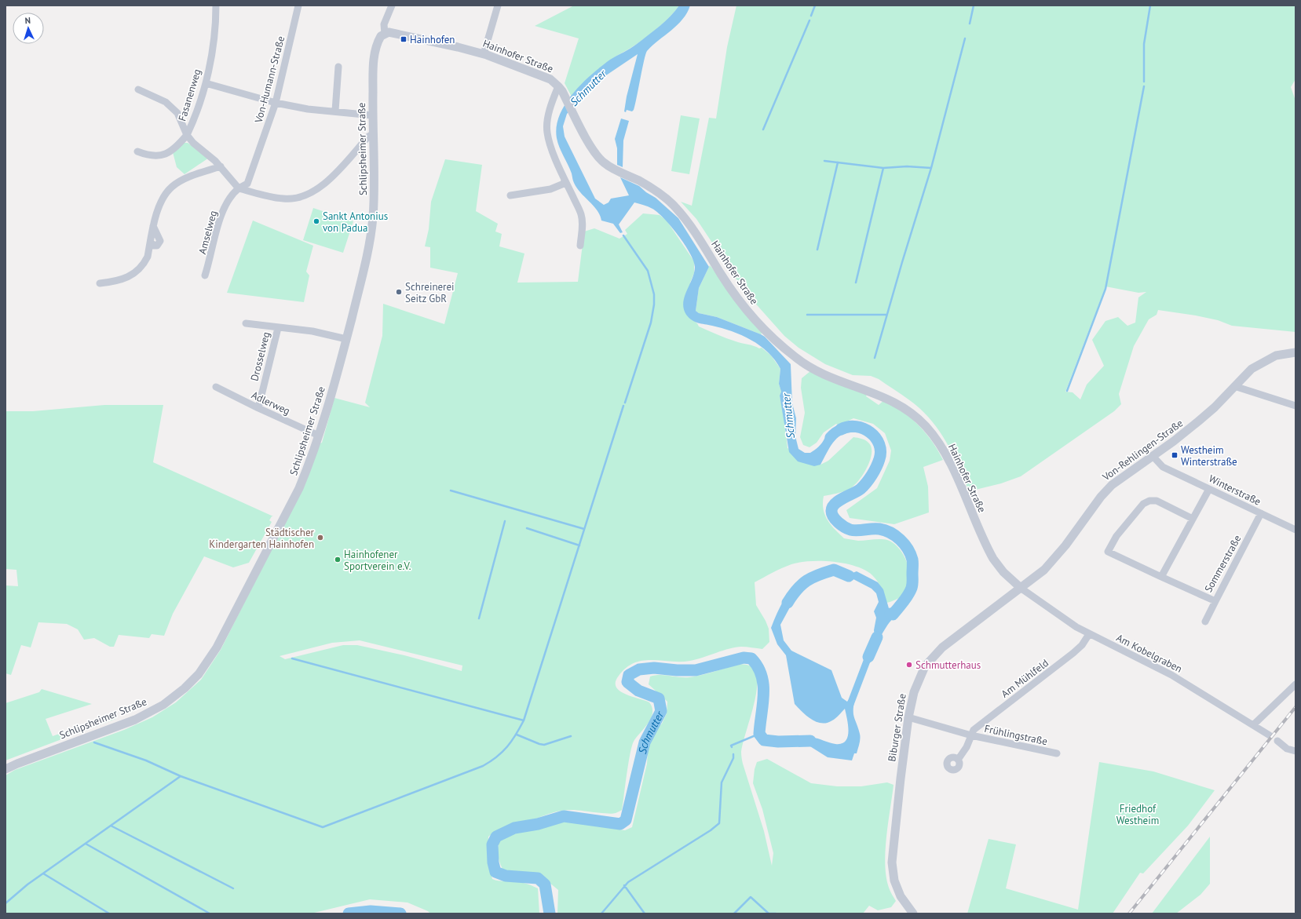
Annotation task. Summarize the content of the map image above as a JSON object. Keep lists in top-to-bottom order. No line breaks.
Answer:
{"streets":{"street":["Hainhofer Straße","Von-Humann-Straße","Fasanenweg","Schlipsheimer Straße","Amselweg","Drosselweg","Adlerweg","Von-Rehlingen-Straße","Winterstraße","Sommerstraße","Am Kobelgraben","Am Mühlfeld","Biburger Straße","Frühlingstraße"]},"crossings":[["Hainhofer Straße","Schlipsheimer Straße"],["Hainhofer Straße","Von-Rehlingen-Straße"],["Hainhofer Straße","Am Kobelgraben"],["Hainhofer Straße","Biburger Straße"],["Von-Humann-Straße","Fasanenweg"],["Von-Humann-Straße","Amselweg"],["Fasanenweg","Amselweg"],["Schlipsheimer Straße","Drosselweg"],["Schlipsheimer Straße","Adlerweg"],["Drosselweg","Adlerweg"],["Von-Rehlingen-Straße","Winterstraße"],["Von-Rehlingen-Straße","Am Kobelgraben"],["Von-Rehlingen-Straße","Biburger Straße"],["Winterstraße","Sommerstraße"],["Am Kobelgraben","Am Mühlfeld"],["Am Kobelgraben","Biburger Straße"],["Am Mühlfeld","Frühlingstraße"],["Biburger Straße","Frühlingstraße"]],"water":["Schmutter"],"parks":["Friedhof Westheim"],"places":{"transit":["Hainhofen","Westheim Winterstraße"],"other":["Sankt Antonius von Padua","Schreinerei Seitz GbR","Städtischer Kindergarten Hainhofen","Hainhofener Sportverein e.V.","Schmutterhaus"]},"north":"top"}
